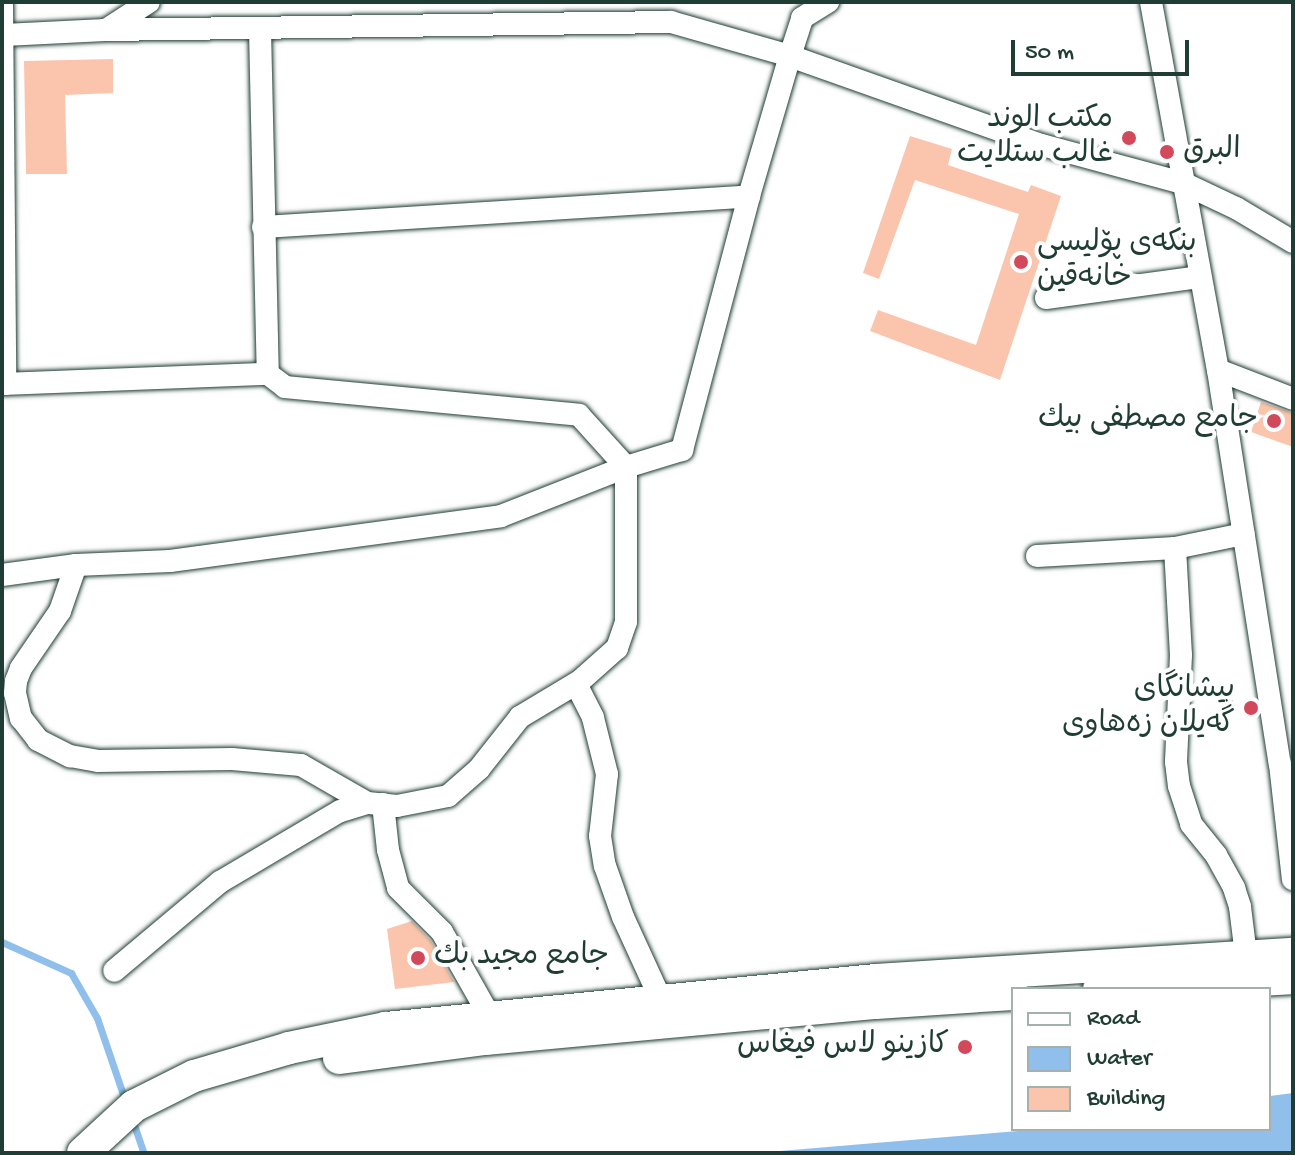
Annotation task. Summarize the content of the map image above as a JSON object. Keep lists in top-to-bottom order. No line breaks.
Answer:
{"places":["مكتب الوند غالب ستلايت","البرق","بنکەی پۆلیسی خانەقین","جامع مصطفى بيك","پیشانگای گەیلان زەهاوی","جامع مجيد بك","كازينو لاس فيغاس"],"legend":["Road","Water","Building"],"scale_bar":"50 m"}
